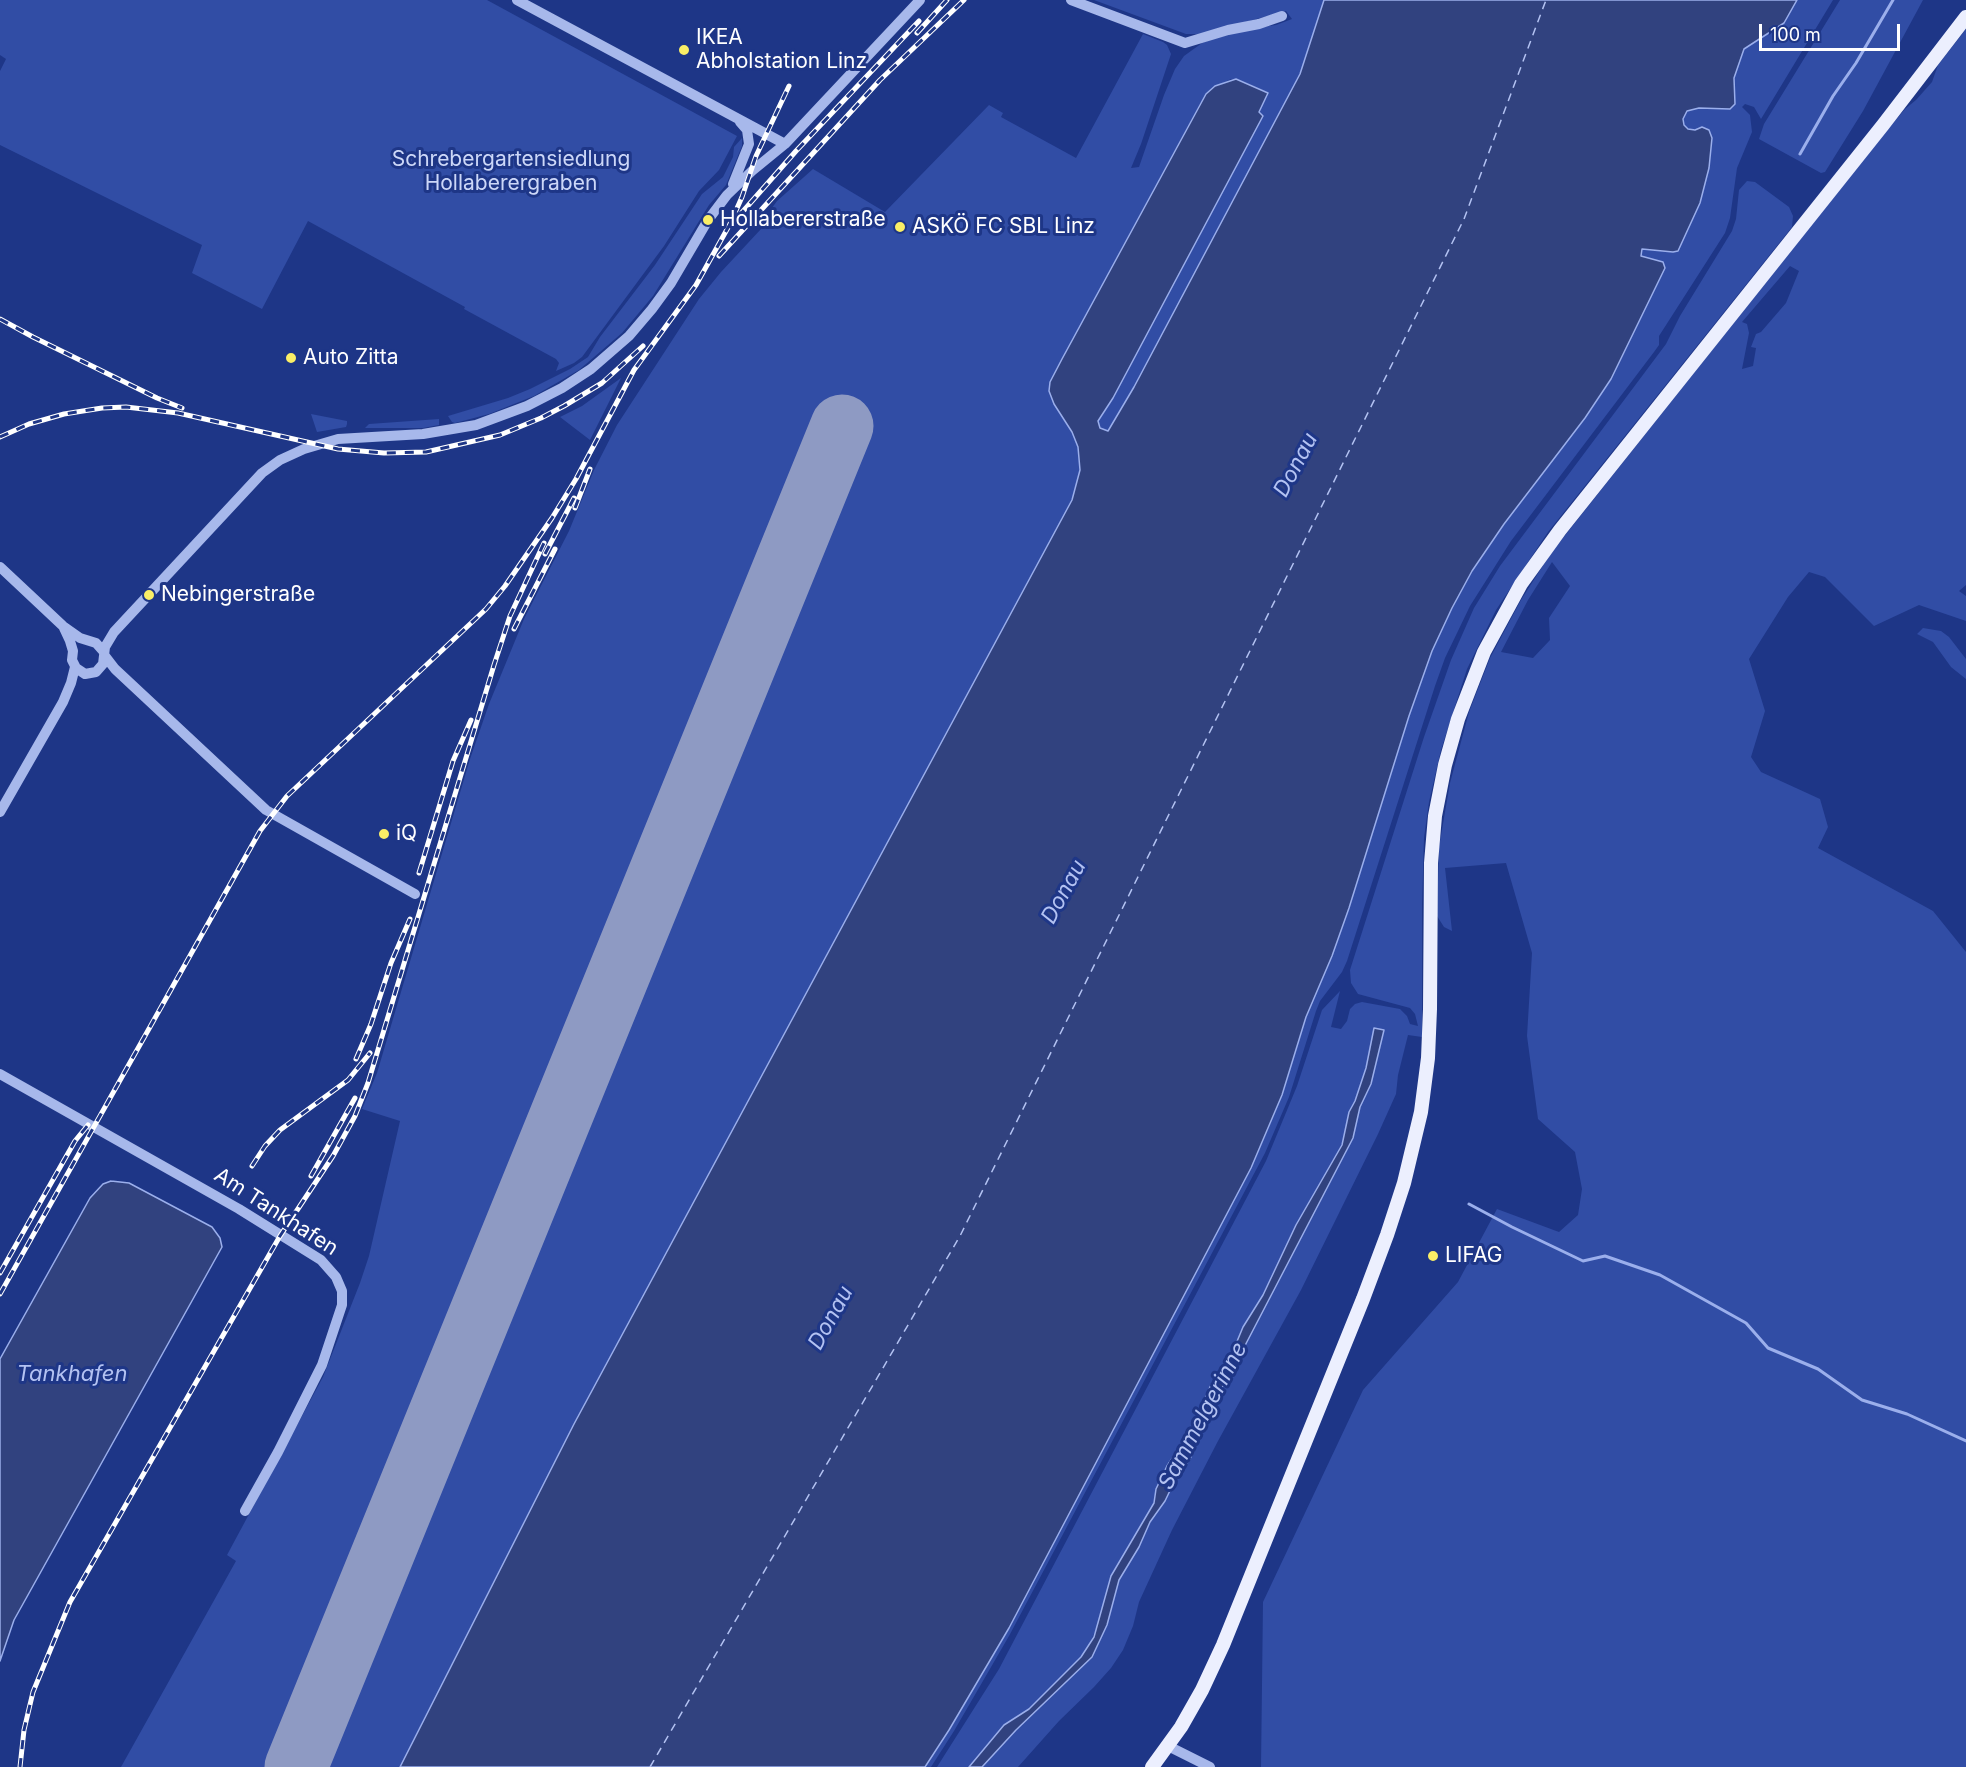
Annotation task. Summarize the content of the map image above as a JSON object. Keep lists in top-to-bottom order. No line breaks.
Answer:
{"streets":{"street":["Am Tankhafen"]},"water":["Donau","Tankhafen","Sammelgerinne"],"parks":["Schrebergartensiedlung Hollaberergraben"],"places":["IKEA Abholstation Linz","Hollabererstraße","ASKÖ FC SBL Linz","Auto Zitta","Nebingerstraße","iQ","LIFAG"],"scale_bar":"100 m"}
